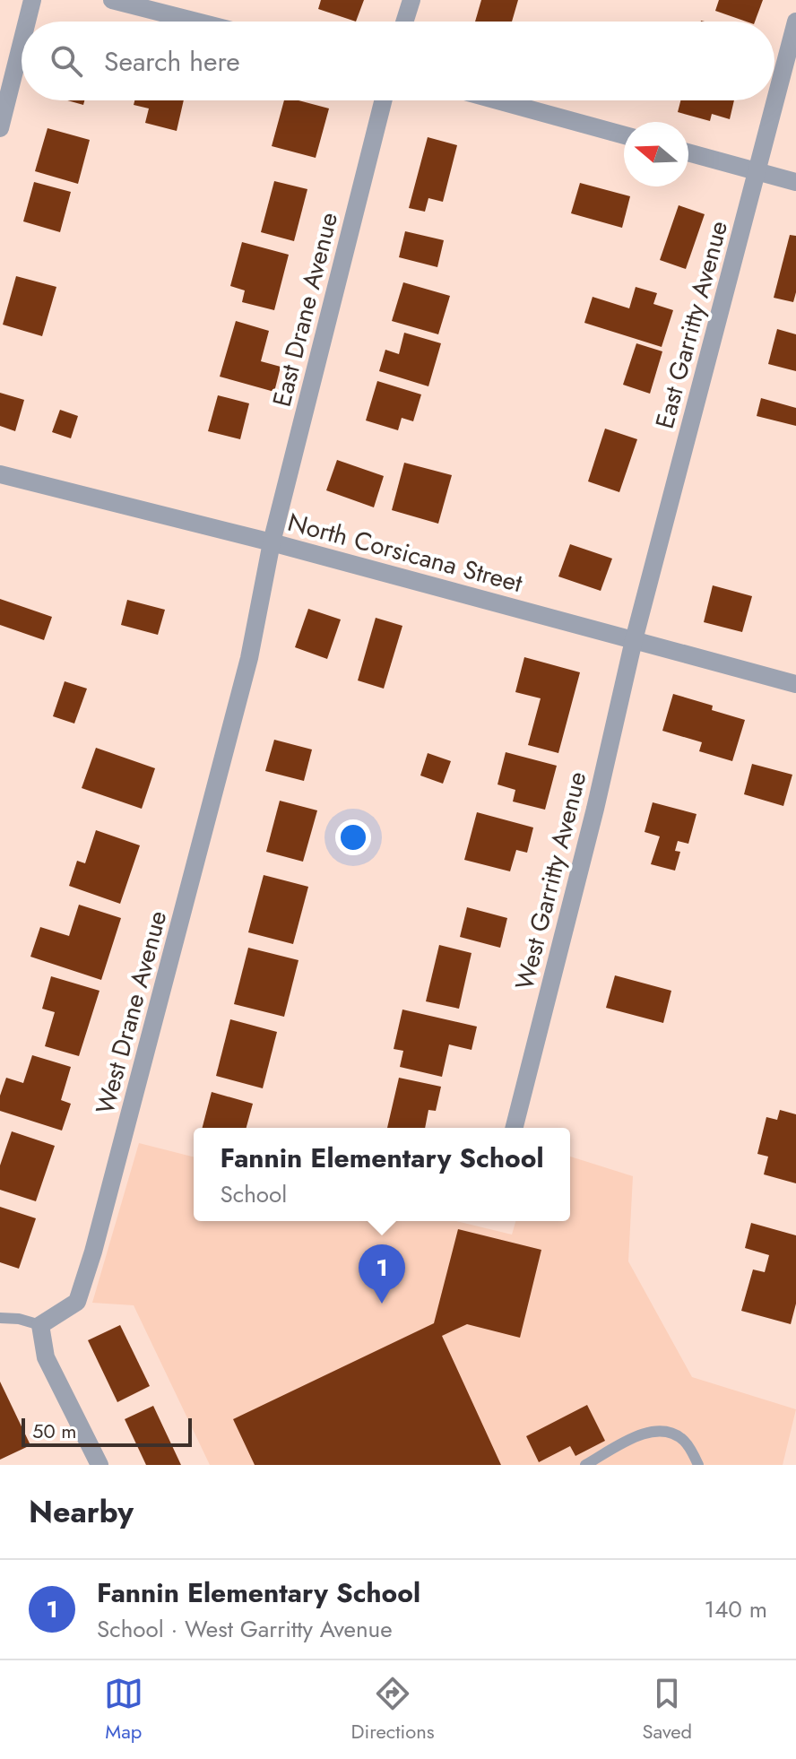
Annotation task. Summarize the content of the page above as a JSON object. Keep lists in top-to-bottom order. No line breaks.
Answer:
{"streets":{"street":["East Drane Avenue","East Garritty Avenue","North Corsicana Street","West Garritty Avenue","West Drane Avenue"]},"crossings":[["East Drane Avenue","North Corsicana Street"],["East Drane Avenue","West Drane Avenue"],["East Garritty Avenue","North Corsicana Street"],["East Garritty Avenue","West Garritty Avenue"],["North Corsicana Street","West Garritty Avenue"],["North Corsicana Street","West Drane Avenue"]],"scale_bar":"50 m","north":"left","page":{"search":"Search here","popup":["Fannin Elementary School","School"],"pins":"1","scale":"50 m","heading":"Nearby","list":[{"mark":"1","name":"Fannin Elementary School","note":"School · West Garritty Avenue","value":"140 m"}],"nav":["Map","Directions","Saved"]}}
